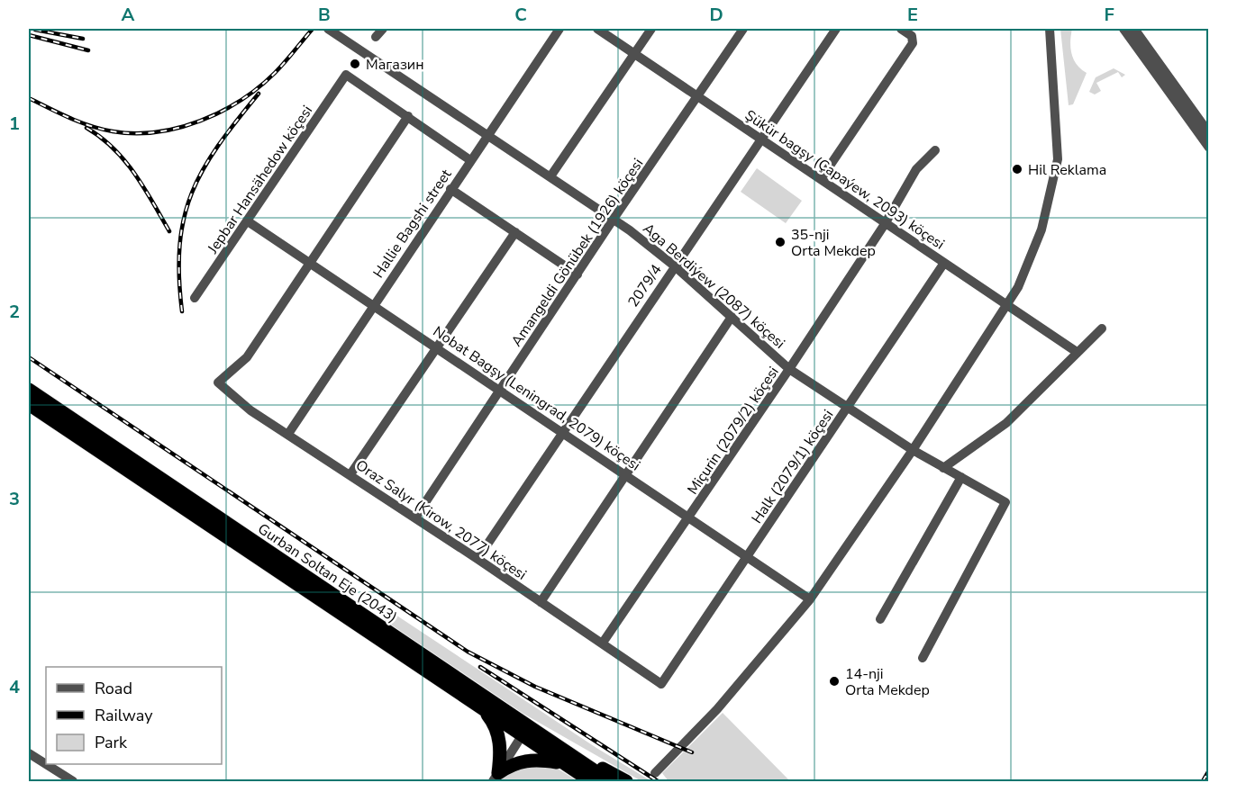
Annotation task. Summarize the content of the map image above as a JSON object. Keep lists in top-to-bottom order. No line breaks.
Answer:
{"streets":{"highway":["Gurban Soltan Eje (2043)"],"street":["Jepbar Hansähedow köçesi","Şükür bagşy (Çapaýew, 2093) köçesi","Hallie Bagshi street","Amangeldi Gönübek (1926) köçesi","2079/4","Aga Berdiýew (2087) köçesi","Nobat Bagşy (Leningrad, 2079) köçesi","Miçurin (2079/2) köçesi","Halk (2079/1) köçesi","Oraz Salyr (Kirow, 2077) köçesi"]},"crossings":[["Jepbar Hansähedow köçesi","Nobat Bagşy (Leningrad, 2079) köçesi"],["Şükür bagşy (Çapaýew, 2093) köçesi","Amangeldi Gönübek (1926) köçesi"],["Şükür bagşy (Çapaýew, 2093) köçesi","2079/4"],["Şükür bagşy (Çapaýew, 2093) köçesi","Miçurin (2079/2) köçesi"],["Şükür bagşy (Çapaýew, 2093) köçesi","Halk (2079/1) köçesi"],["Hallie Bagshi street","Aga Berdiýew (2087) köçesi"],["Hallie Bagshi street","Nobat Bagşy (Leningrad, 2079) köçesi"],["Hallie Bagshi street","Oraz Salyr (Kirow, 2077) köçesi"],["Amangeldi Gönübek (1926) köçesi","Aga Berdiýew (2087) köçesi"],["Amangeldi Gönübek (1926) köçesi","Nobat Bagşy (Leningrad, 2079) köçesi"],["Amangeldi Gönübek (1926) köçesi","Oraz Salyr (Kirow, 2077) köçesi"],["2079/4","Aga Berdiýew (2087) köçesi"],["2079/4","Nobat Bagşy (Leningrad, 2079) köçesi"],["2079/4","Oraz Salyr (Kirow, 2077) köçesi"],["Aga Berdiýew (2087) köçesi","Miçurin (2079/2) köçesi"],["Aga Berdiýew (2087) köçesi","Halk (2079/1) köçesi"],["Nobat Bagşy (Leningrad, 2079) köçesi","Miçurin (2079/2) köçesi"],["Nobat Bagşy (Leningrad, 2079) köçesi","Halk (2079/1) köçesi"],["Nobat Bagşy (Leningrad, 2079) köçesi","Oraz Salyr (Kirow, 2077) köçesi"],["Miçurin (2079/2) köçesi","Oraz Salyr (Kirow, 2077) köçesi"],["Halk (2079/1) köçesi","Oraz Salyr (Kirow, 2077) köçesi"]],"places":["Магазин","Hil Reklama","35-nji Orta Mekdep","14-nji Orta Mekdep"],"legend":["Road","Railway","Park"],"grid":{"columns":["A","B","C","D","E","F"],"rows":["1","2","3","4"]}}
